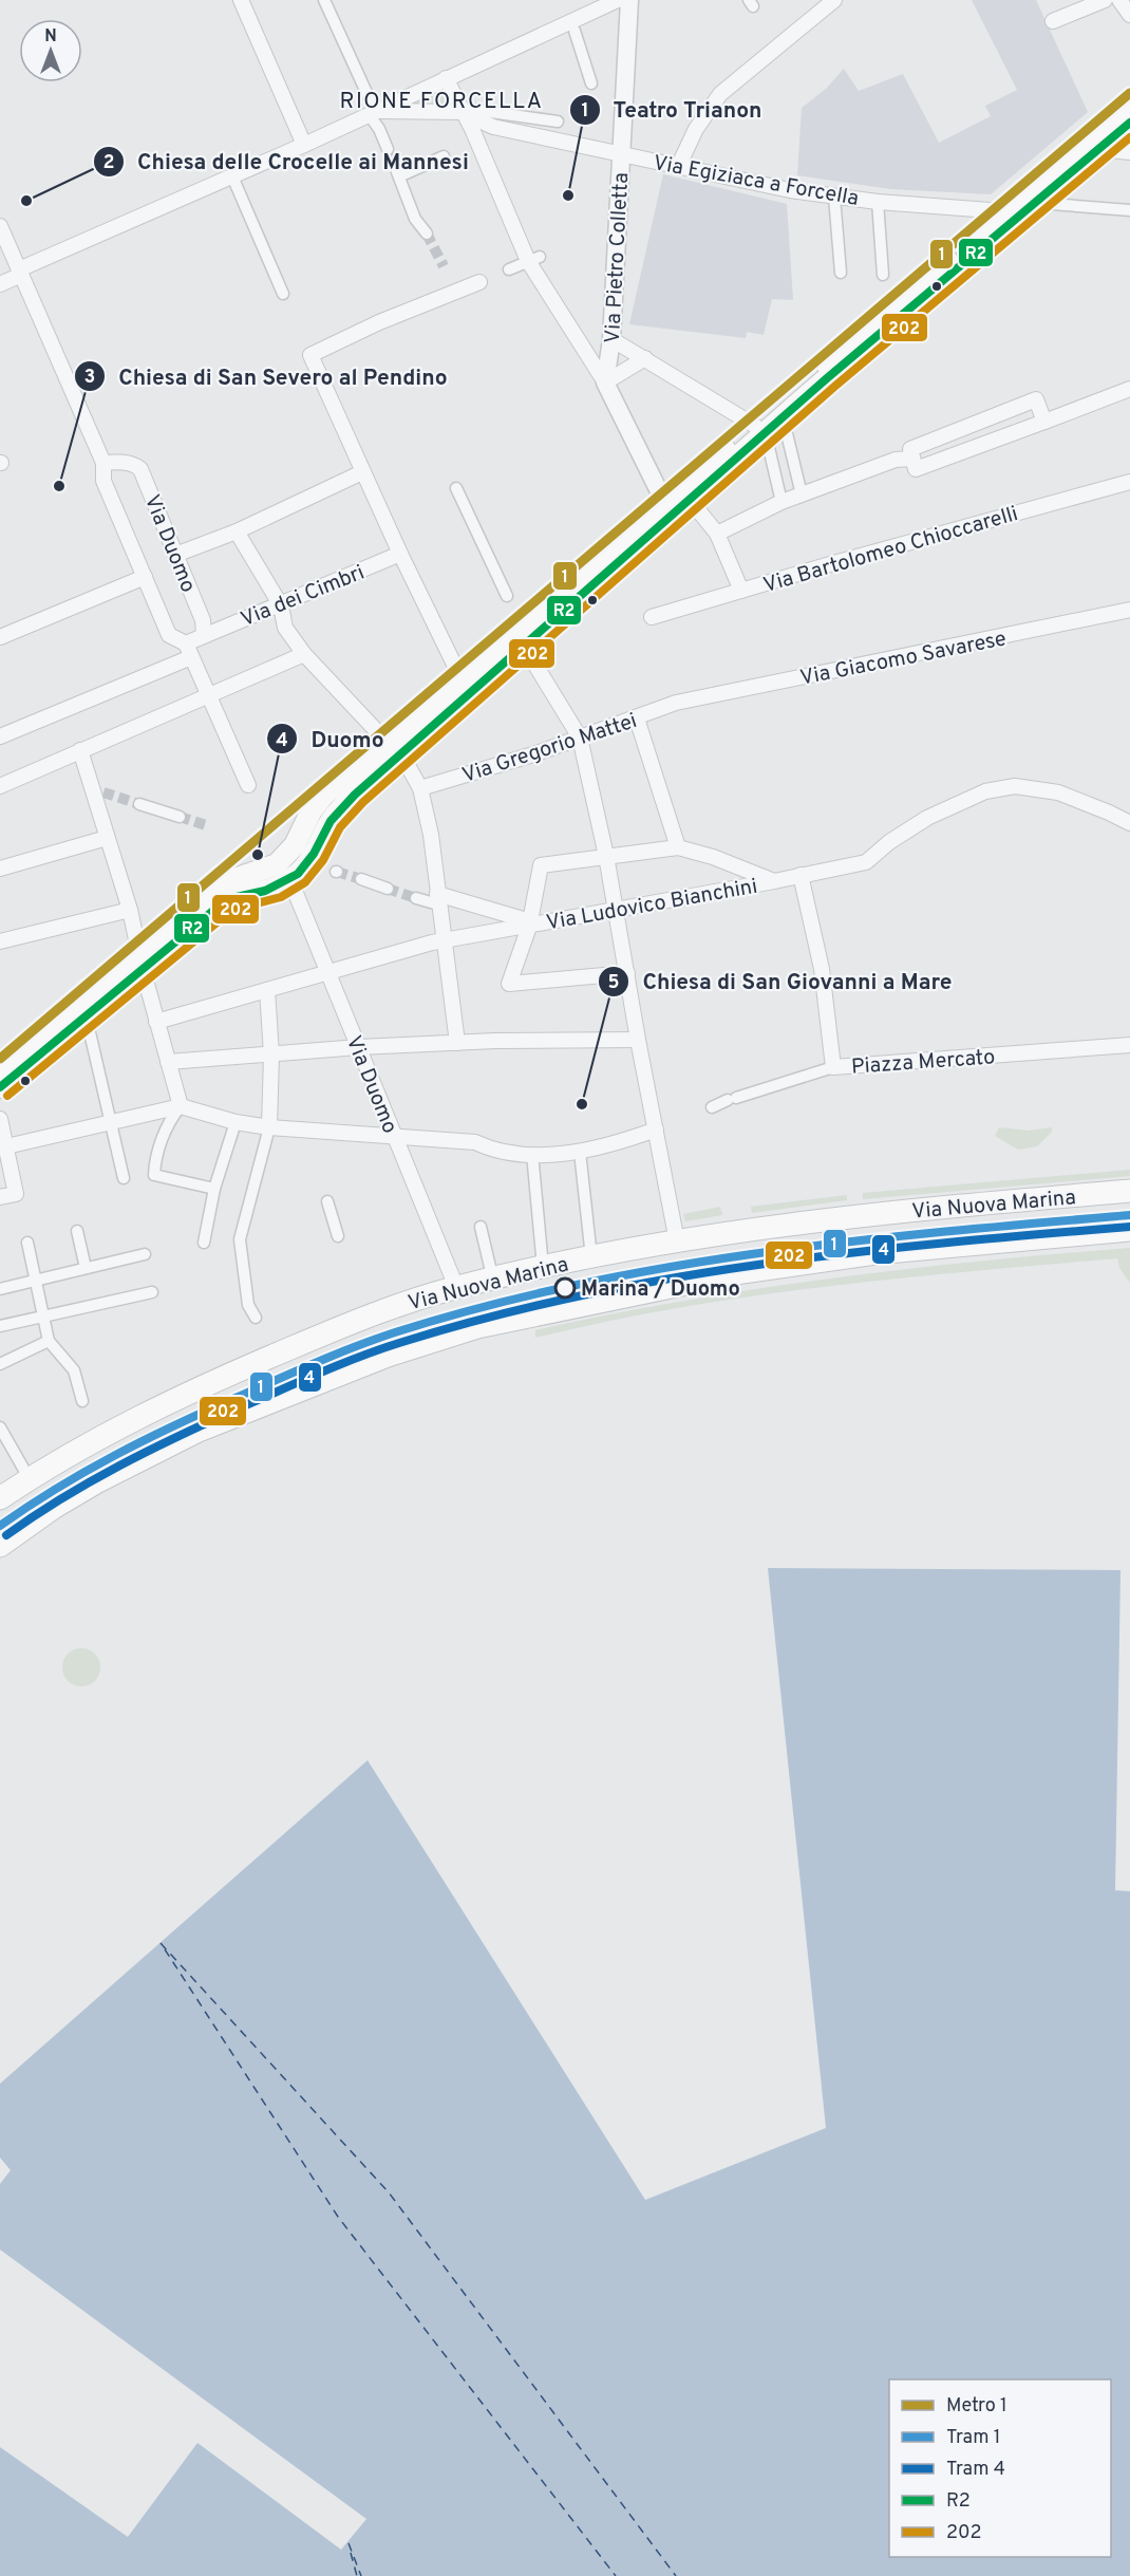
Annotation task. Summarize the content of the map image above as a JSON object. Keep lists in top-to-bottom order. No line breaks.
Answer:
{"streets":{"main road":["Via Nuova Marina"],"street":["Via Egiziaca a Forcella","Via Pietro Colletta","Via Duomo","Via Bartolomeo Chioccarelli","Via dei Cimbri","Via Giacomo Savarese","Via Gregorio Mattei","Via Ludovico Bianchini","Piazza Mercato"]},"crossings":[["Via Egiziaca a Forcella","Via Pietro Colletta"],["Via Duomo","Via dei Cimbri"],["Via Duomo","Via Ludovico Bianchini"],["Via Duomo","Via Nuova Marina"],["Via Giacomo Savarese","Via Gregorio Mattei"]],"districts":["RIONE FORCELLA"],"places":["Teatro Trianon","Chiesa delle Crocelle ai Mannesi","Chiesa di San Severo al Pendino","Duomo","Chiesa di San Giovanni a Mare","Marina / Duomo"],"lines":["metro line 1","transit line R2","transit line 202","tram line 1","tram line 4"],"legend":["Metro 1","Tram 1","Tram 4","R2","202"],"north":"top"}
